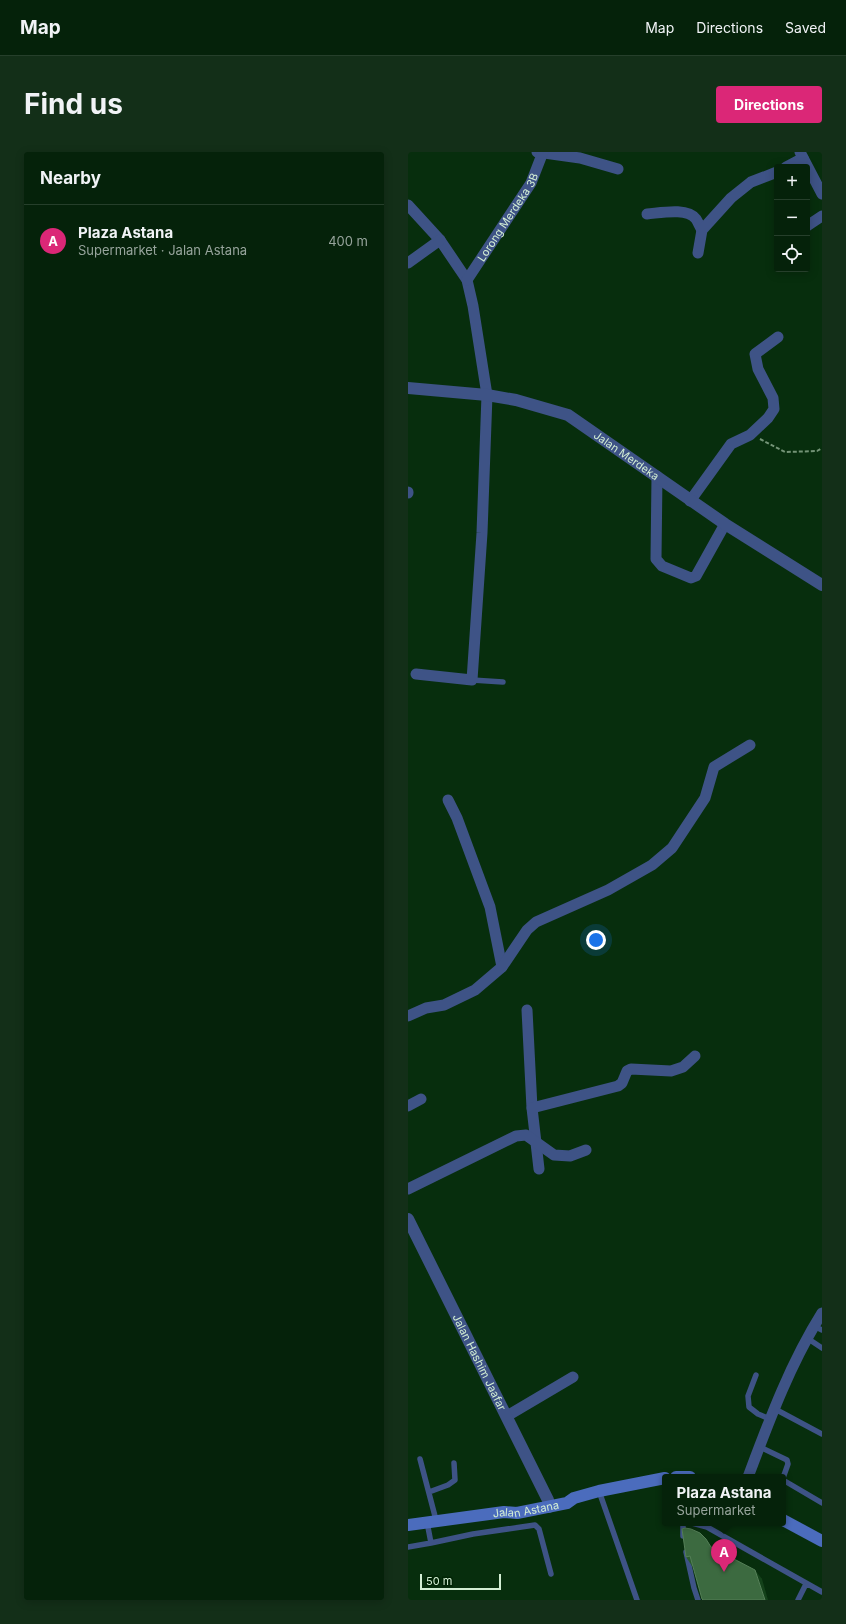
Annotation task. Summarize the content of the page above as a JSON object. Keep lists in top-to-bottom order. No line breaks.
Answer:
{"streets":{"main road":["Jalan Astana"],"street":["Lorong Merdeka 3B","Jalan Merdeka","Jalan Hashim Jaafar"]},"crossings":[["Jalan Hashim Jaafar","Jalan Astana"]],"scale_bar":"50 m","page":{"header":"Map","nav":["Map","Directions","Saved"],"buttons":"Directions","title":"Find us","heading":"Nearby","map_buttons":["+","−"],"list":[{"mark":"A","name":"Plaza Astana","note":"Supermarket · Jalan Astana","value":"400 m"}],"popup":["Plaza Astana","Supermarket"],"pins":"A","scale":"50 m"}}
